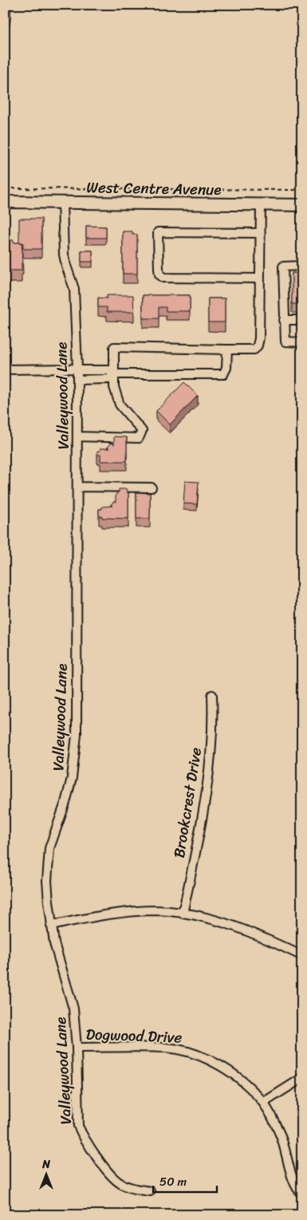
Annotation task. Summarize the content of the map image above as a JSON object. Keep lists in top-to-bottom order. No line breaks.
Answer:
{"streets":{"main road":["West Centre Avenue"],"street":["Valleywood Lane","Brookcrest Drive","Dogwood Drive"]},"crossings":[["West Centre Avenue","Valleywood Lane"],["Valleywood Lane","Dogwood Drive"]],"scale_bar":"50 m","north":"top"}
